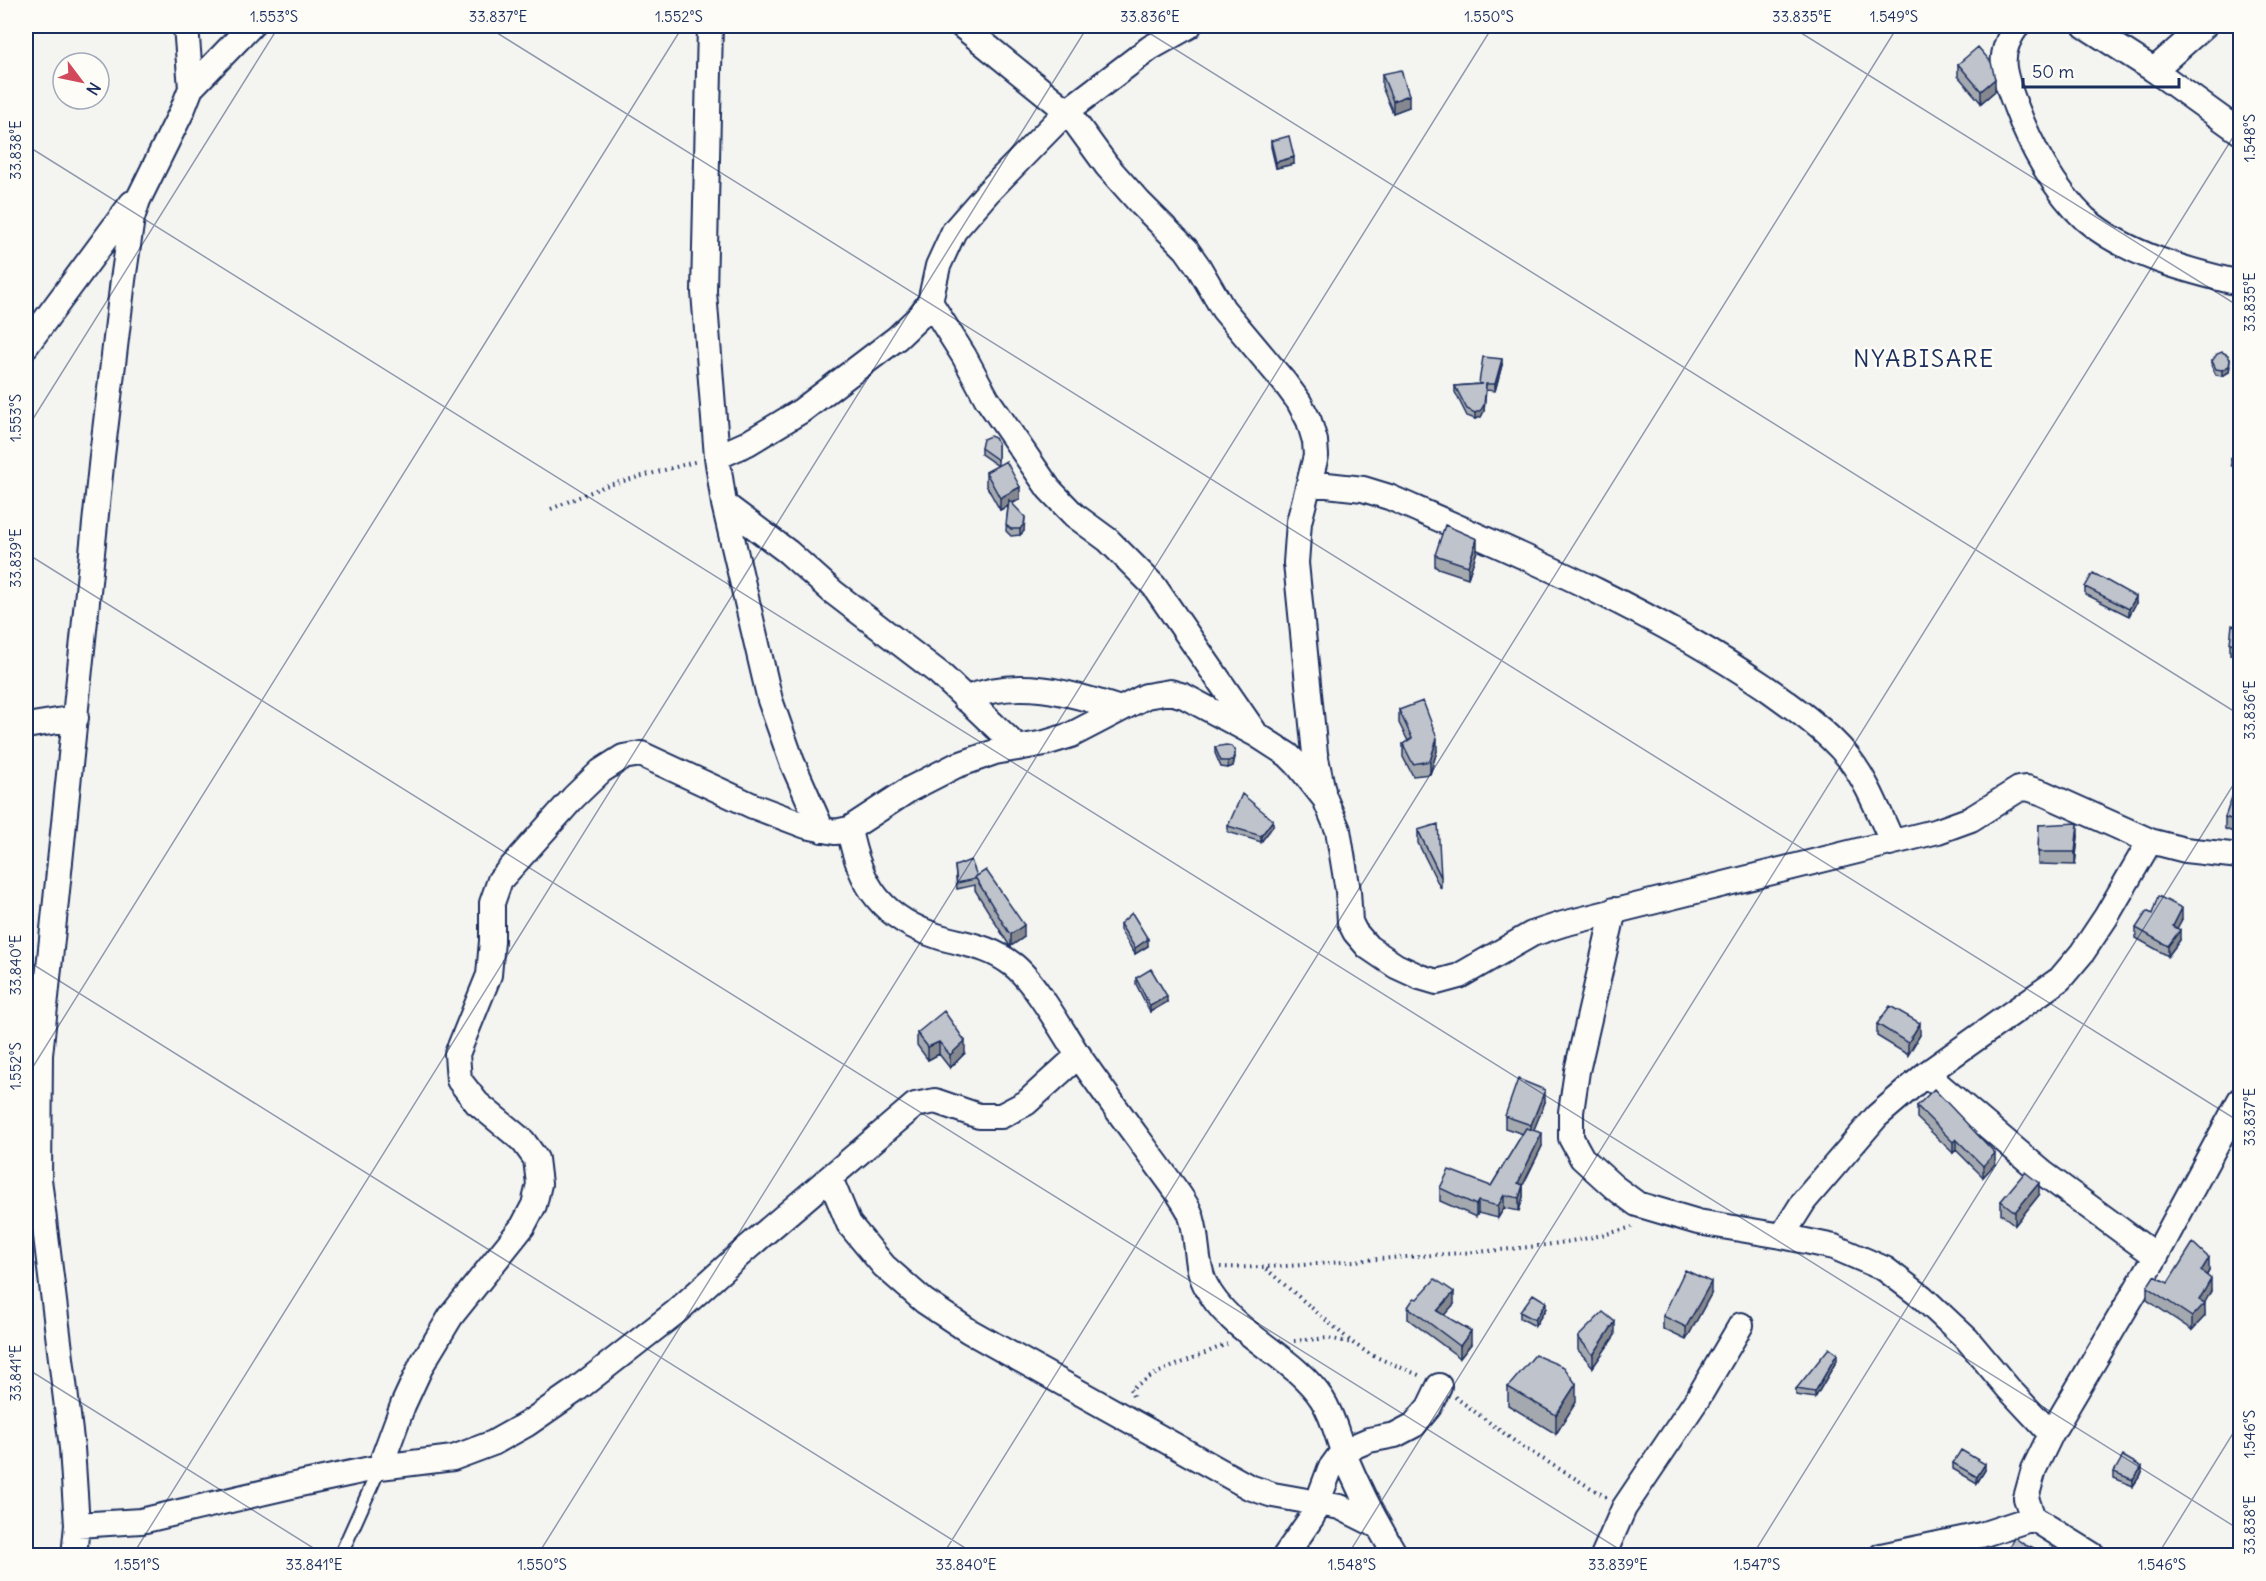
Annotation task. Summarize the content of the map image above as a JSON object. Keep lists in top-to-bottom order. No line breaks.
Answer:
{"districts":["NYABISARE"],"scale_bar":"50 m","north":"bottom right","coordinates":["1.553°S","33.837°E","1.552°S","33.836°E","1.550°S","33.835°E","1.549°S","1.548°S","33.838°E","33.839°E","33.840°E","33.841°E","1.546°S","1.551°S","1.547°S"]}
